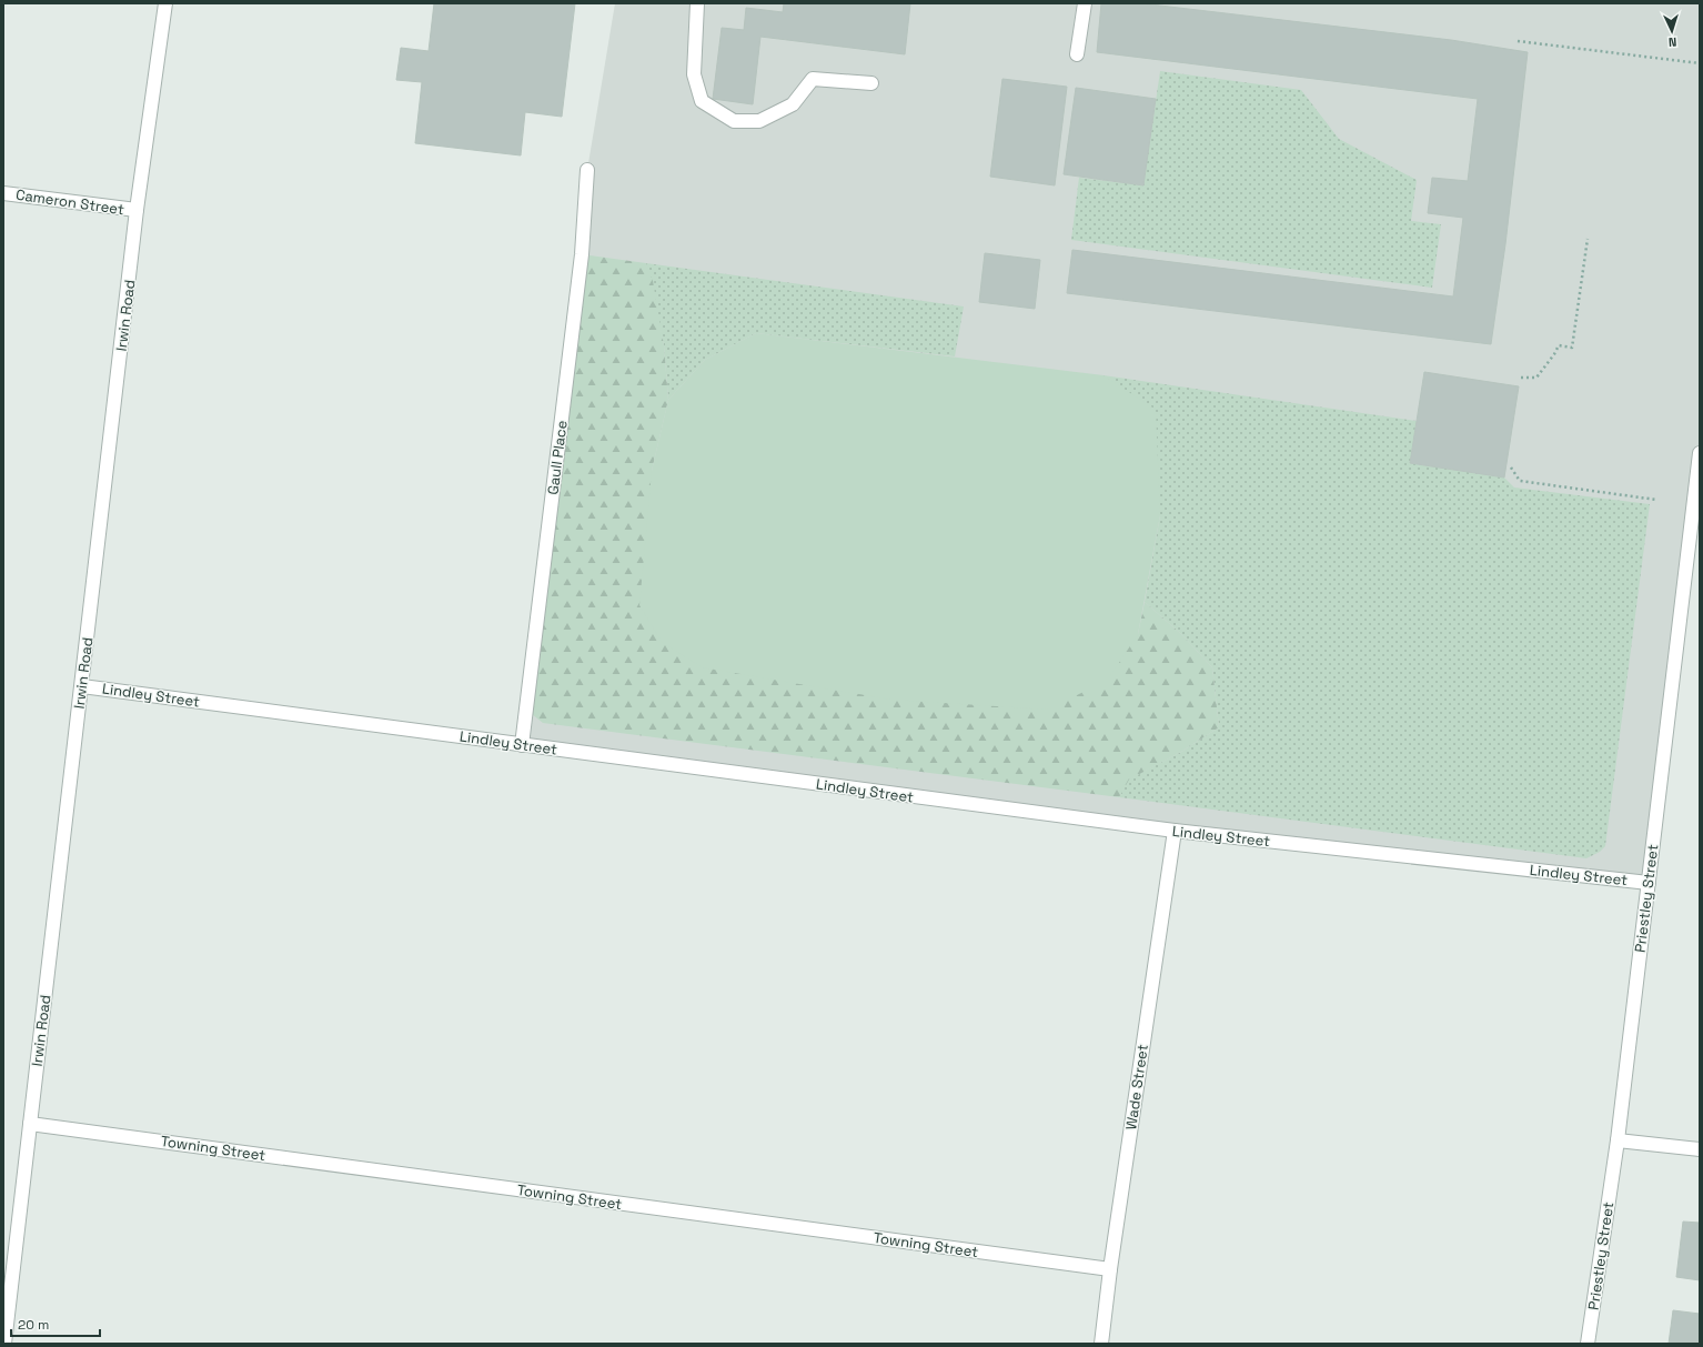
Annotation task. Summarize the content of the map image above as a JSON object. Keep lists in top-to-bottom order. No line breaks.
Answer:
{"streets":{"street":["Cameron Street","Irwin Road","Gaull Place","Lindley Street","Priestley Street","Wade Street","Towning Street"]},"crossings":[["Cameron Street","Irwin Road"],["Irwin Road","Lindley Street"],["Irwin Road","Towning Street"],["Gaull Place","Lindley Street"],["Lindley Street","Priestley Street"],["Lindley Street","Wade Street"],["Wade Street","Towning Street"]],"scale_bar":"20 m","north":"bottom"}
